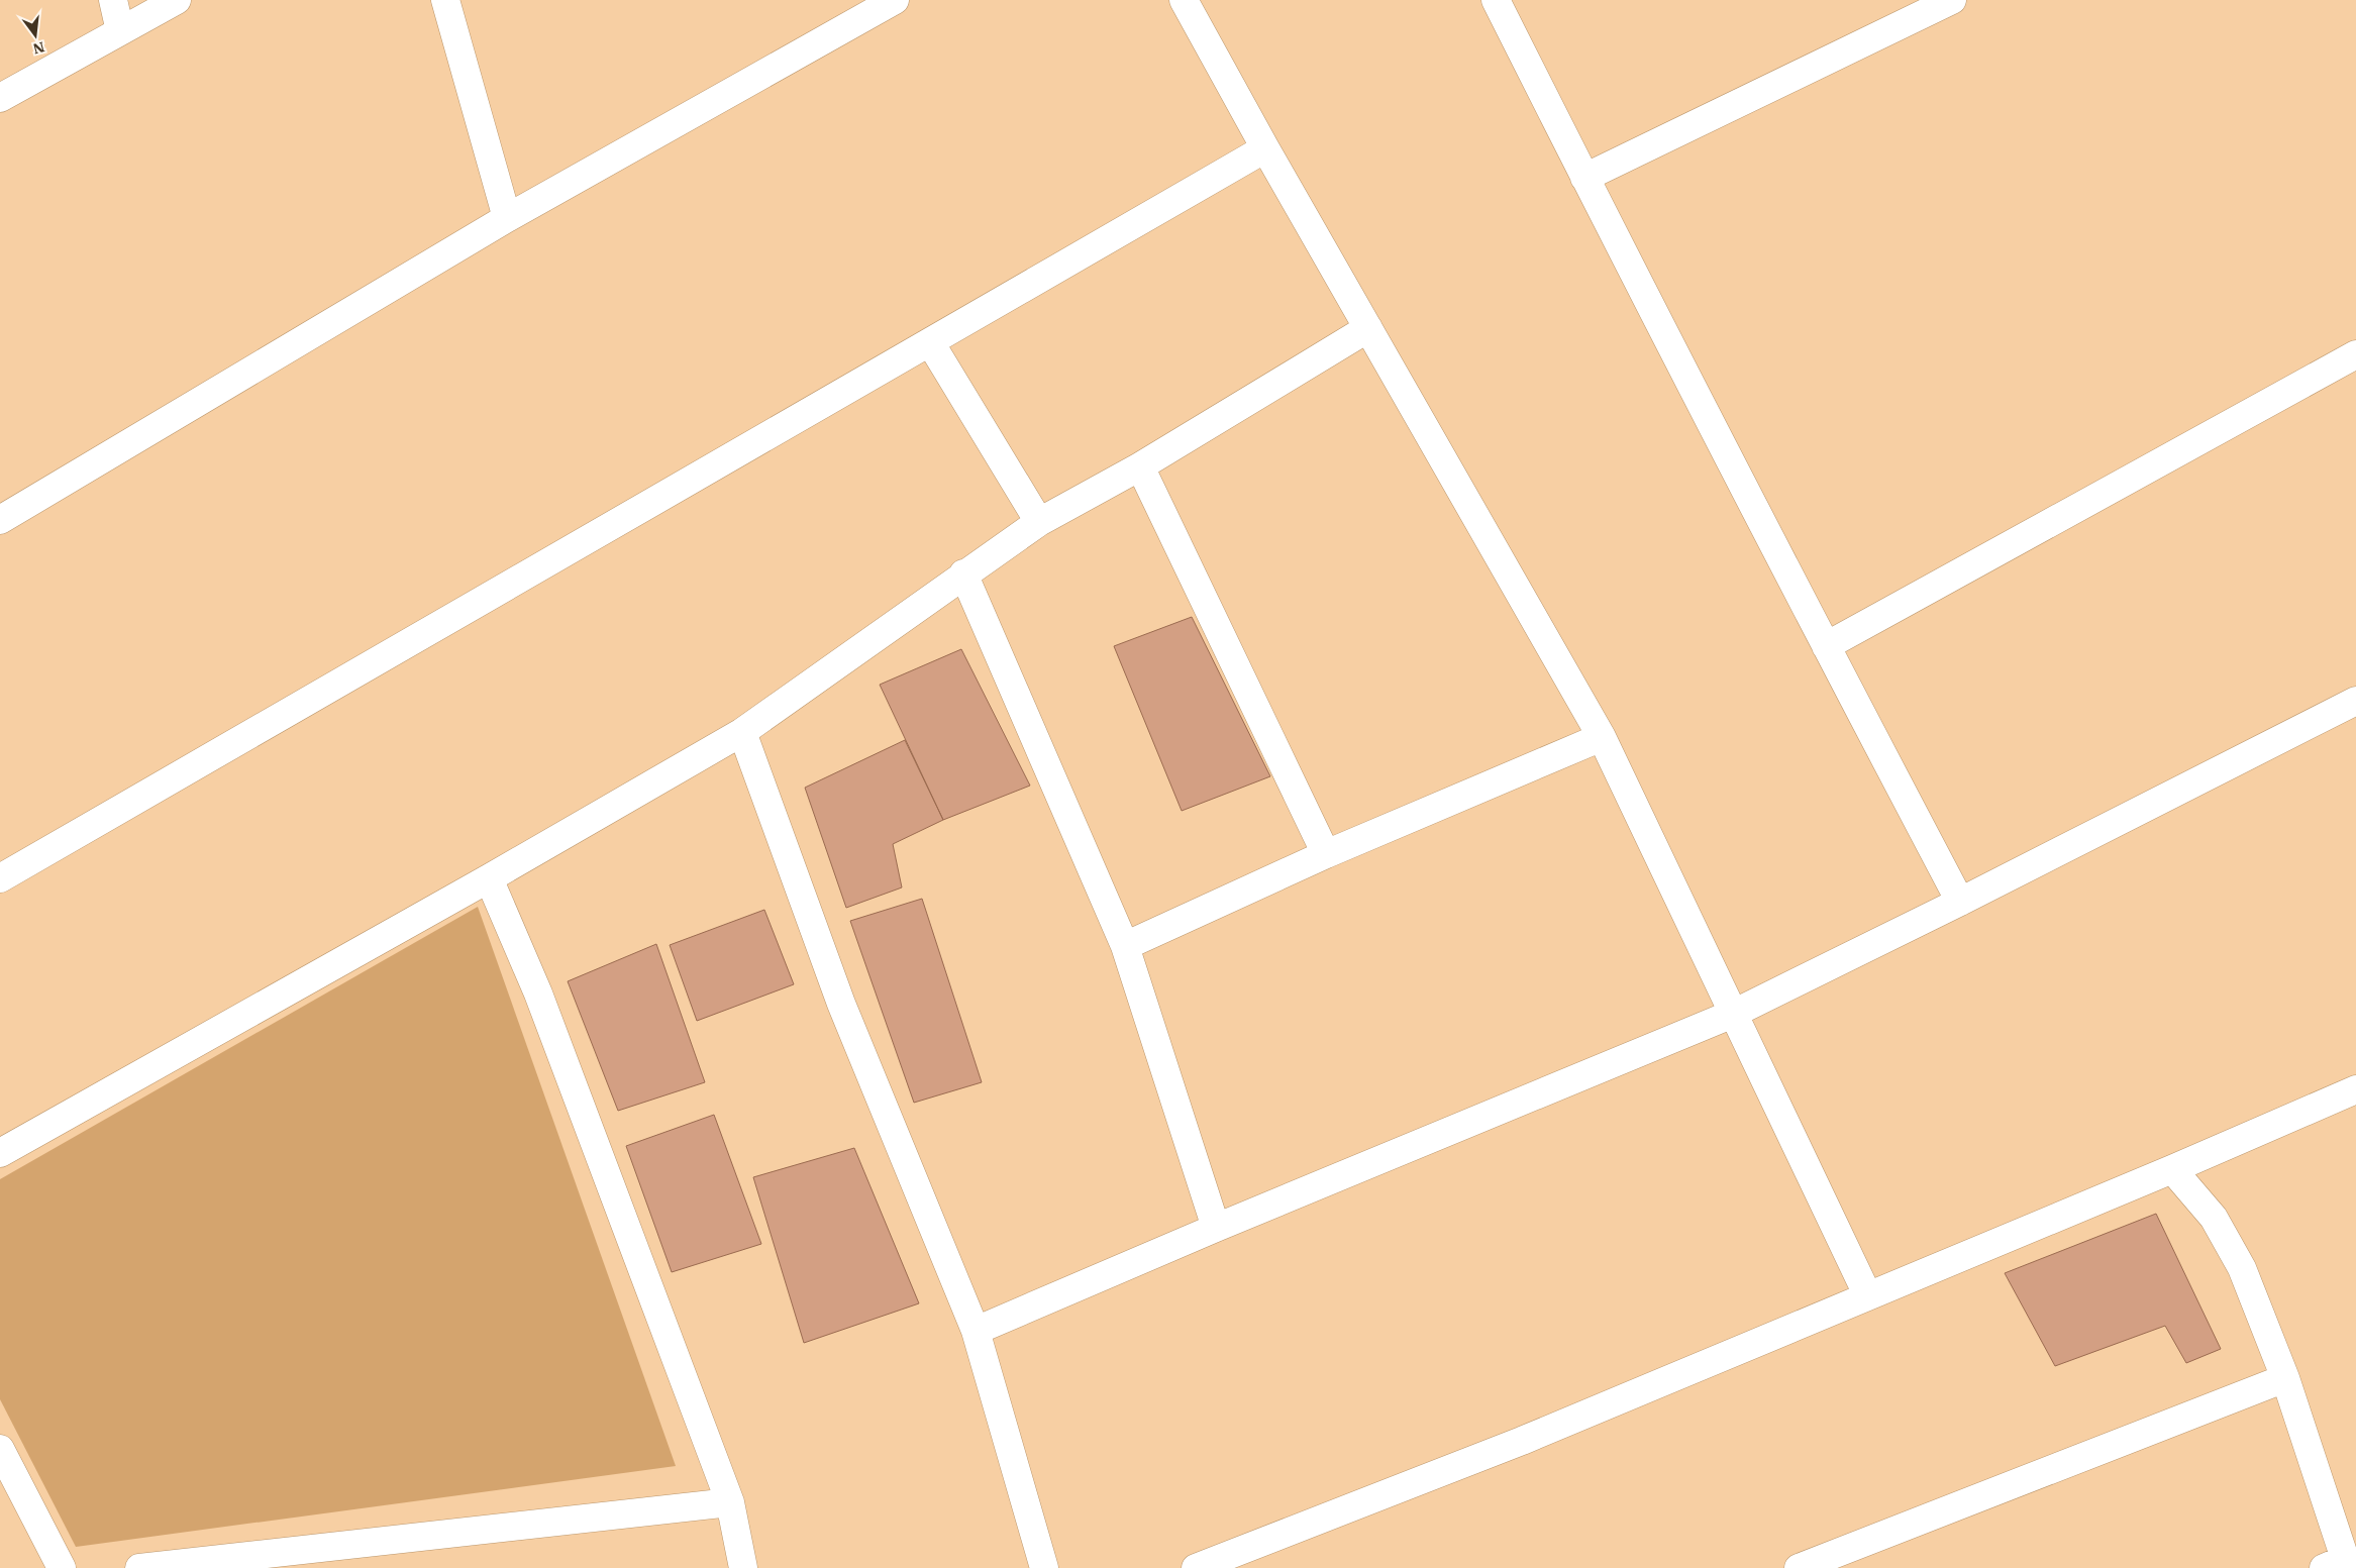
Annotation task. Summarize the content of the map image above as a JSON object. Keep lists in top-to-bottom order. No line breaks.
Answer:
{"north":"bottom"}
